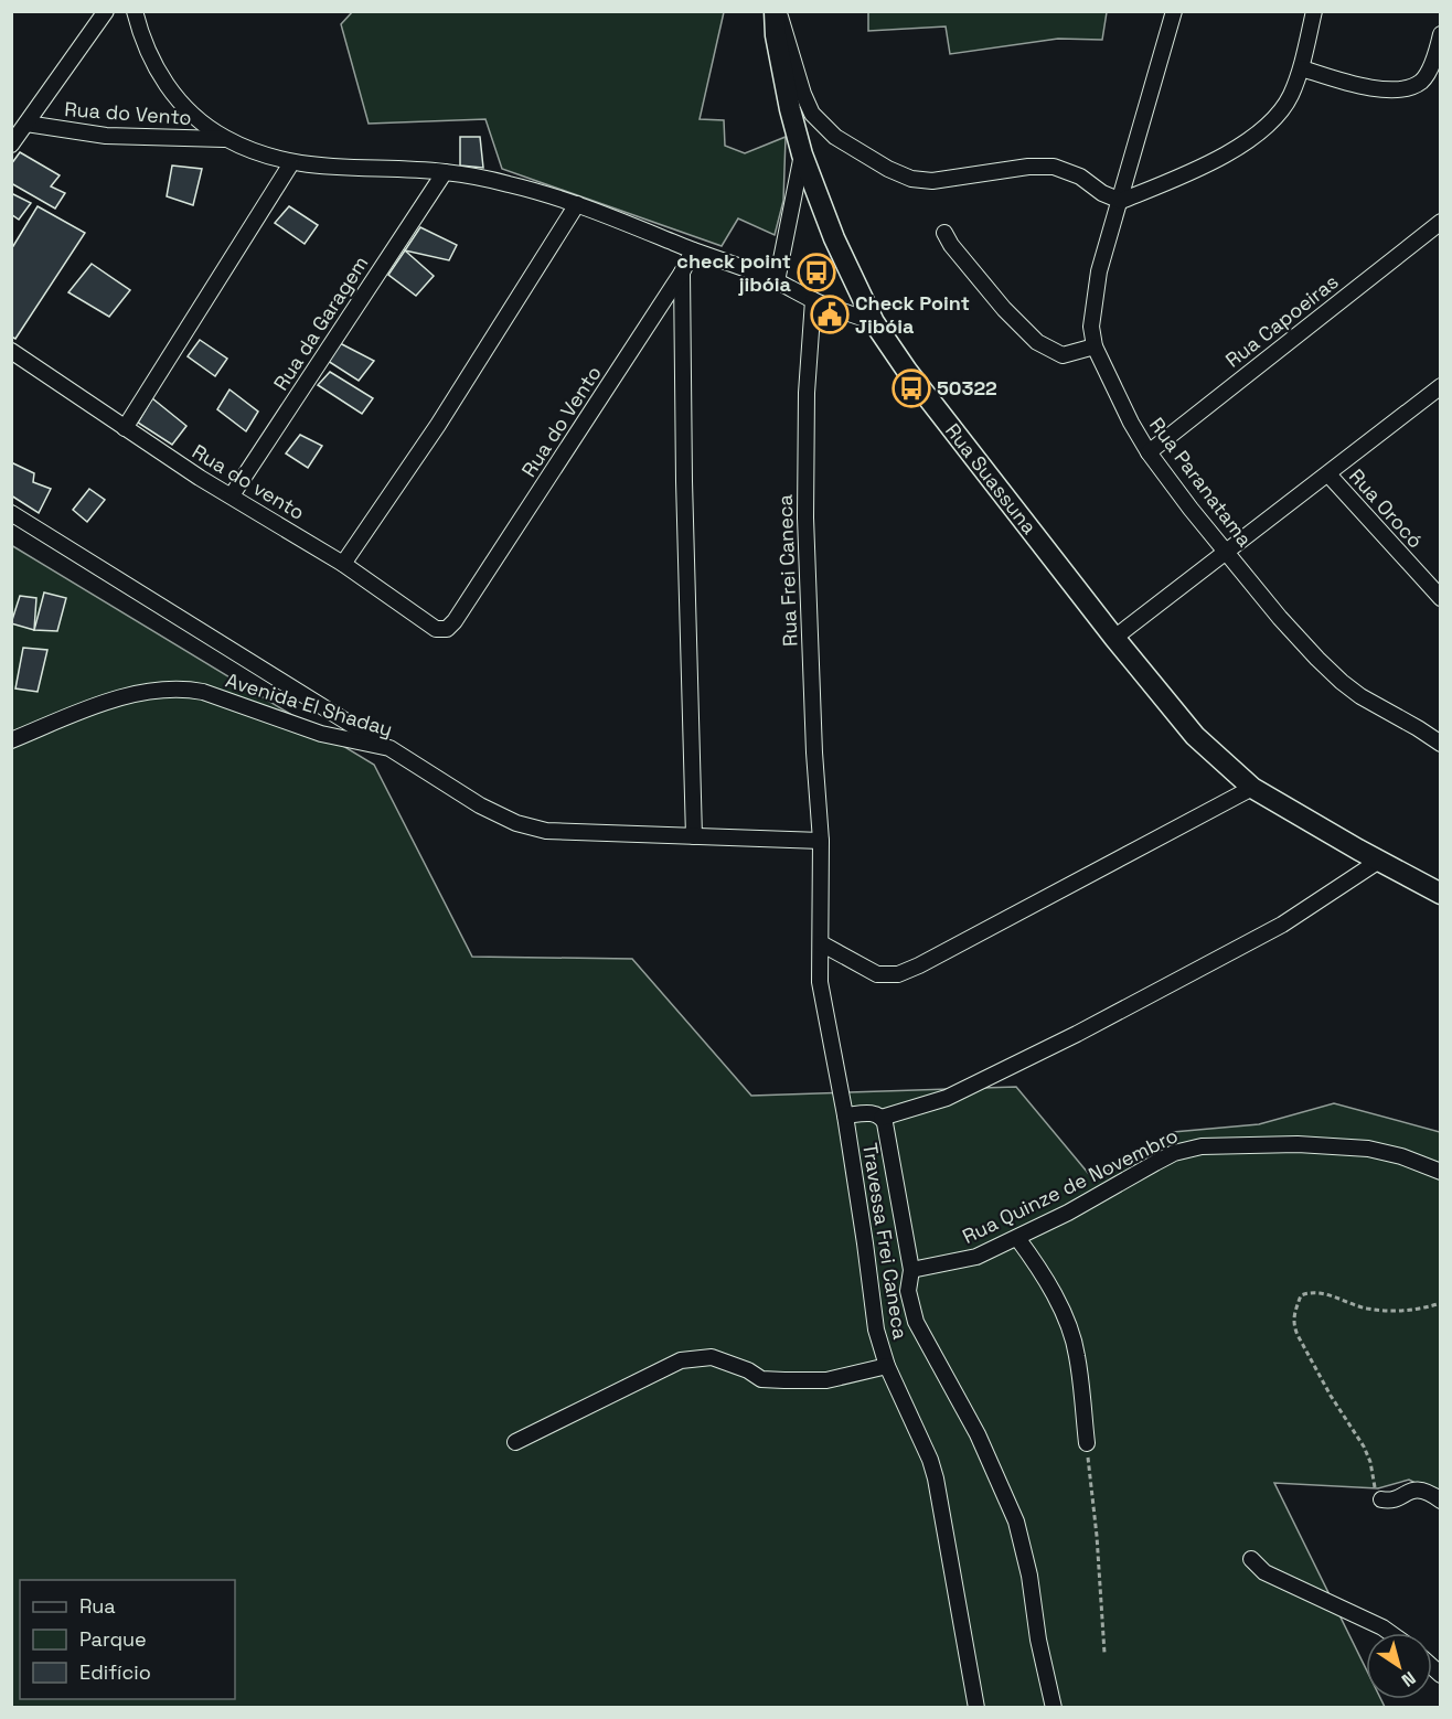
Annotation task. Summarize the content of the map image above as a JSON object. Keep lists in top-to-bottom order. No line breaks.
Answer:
{"streets":{"street":["Rua do Vento","Rua Capoeiras","Rua da Garagem","Rua Suassuna","Rua do vento","Rua Paranatama","Rua Orocó","Rua Frei Caneca","Avenida El Shaday","Rua Quinze de Novembro","Travessa Frei Caneca"]},"crossings":[["Rua do Vento","Rua da Garagem"],["Rua do Vento","Rua Suassuna"],["Rua do Vento","Rua do vento"],["Rua do Vento","Rua Frei Caneca"],["Rua Capoeiras","Rua Paranatama"],["Rua da Garagem","Rua do vento"],["Rua Frei Caneca","Avenida El Shaday"],["Rua Frei Caneca","Travessa Frei Caneca"],["Avenida El Shaday","Travessa Frei Caneca"]],"places":{"bus stop":["check point jibóia","50322"],"public building":["Check Point Jibóia"]},"legend":["Rua","Parque","Edifício"],"north":"bottom right"}
